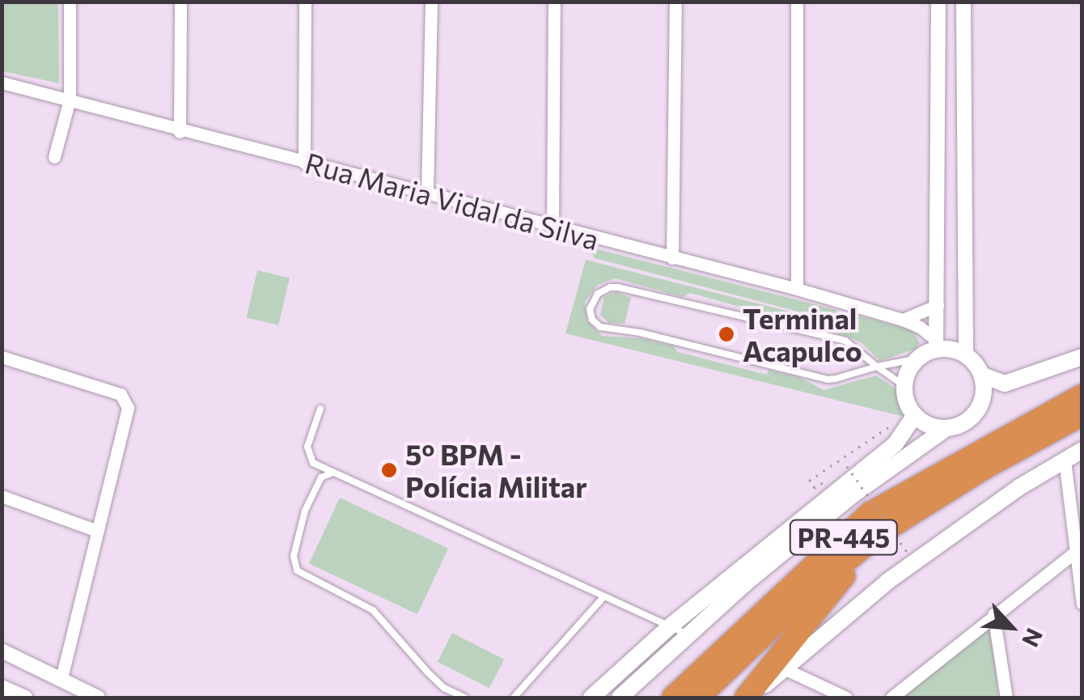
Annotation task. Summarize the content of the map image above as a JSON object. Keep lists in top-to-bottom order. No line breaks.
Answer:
{"streets":{"highway":["PR-445"],"street":["Rua Maria Vidal da Silva"]},"places":["Terminal Acapulco","5º BPM - Polícia Militar"],"north":"bottom right"}
